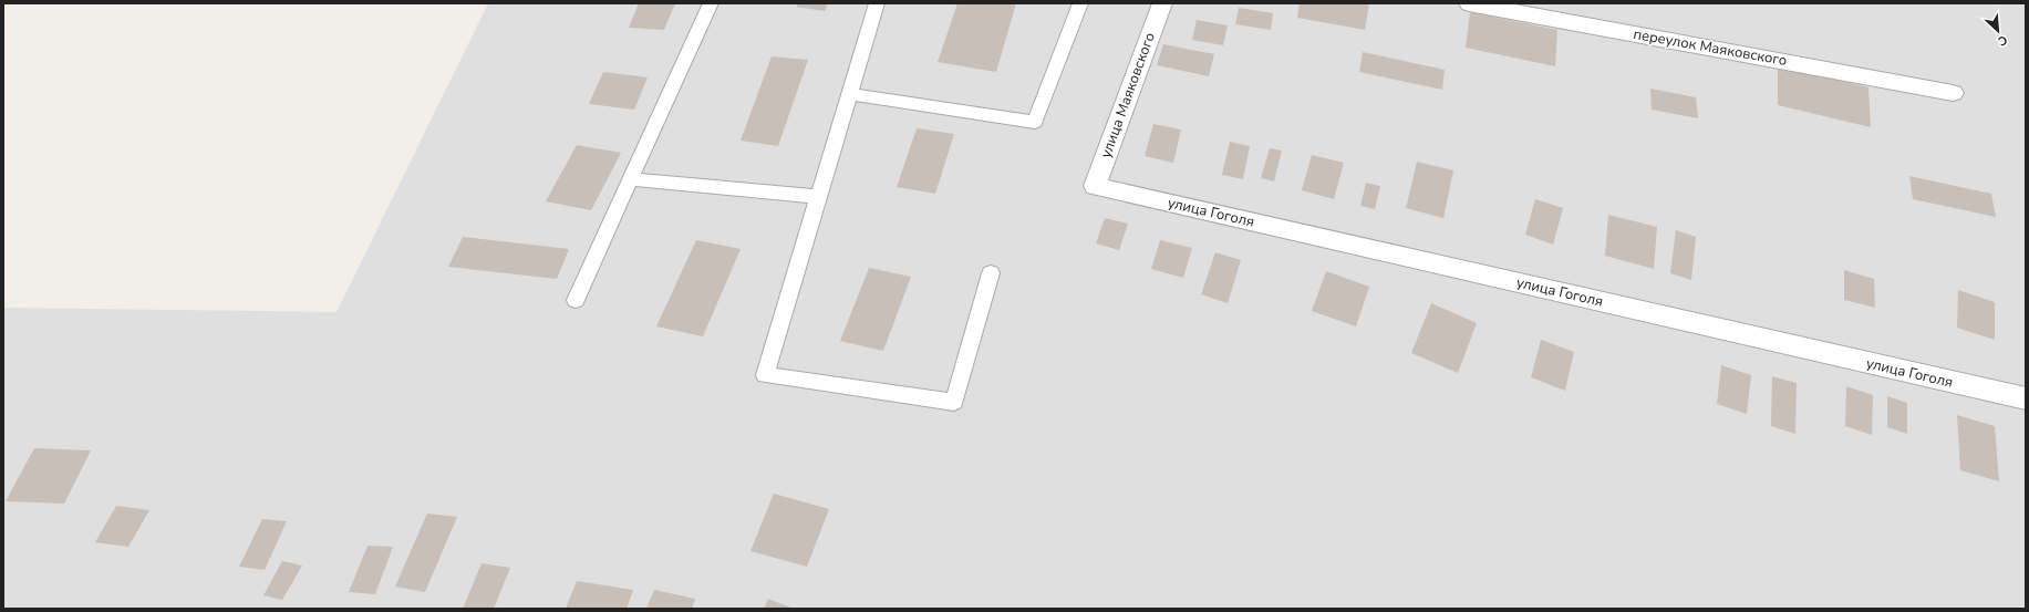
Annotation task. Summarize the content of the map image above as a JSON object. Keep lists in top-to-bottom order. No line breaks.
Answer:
{"streets":{"street":["переулок Маяковского","улица Маяковского","улица Гоголя"]},"crossings":[["улица Маяковского","улица Гоголя"]],"north":"bottom right"}
